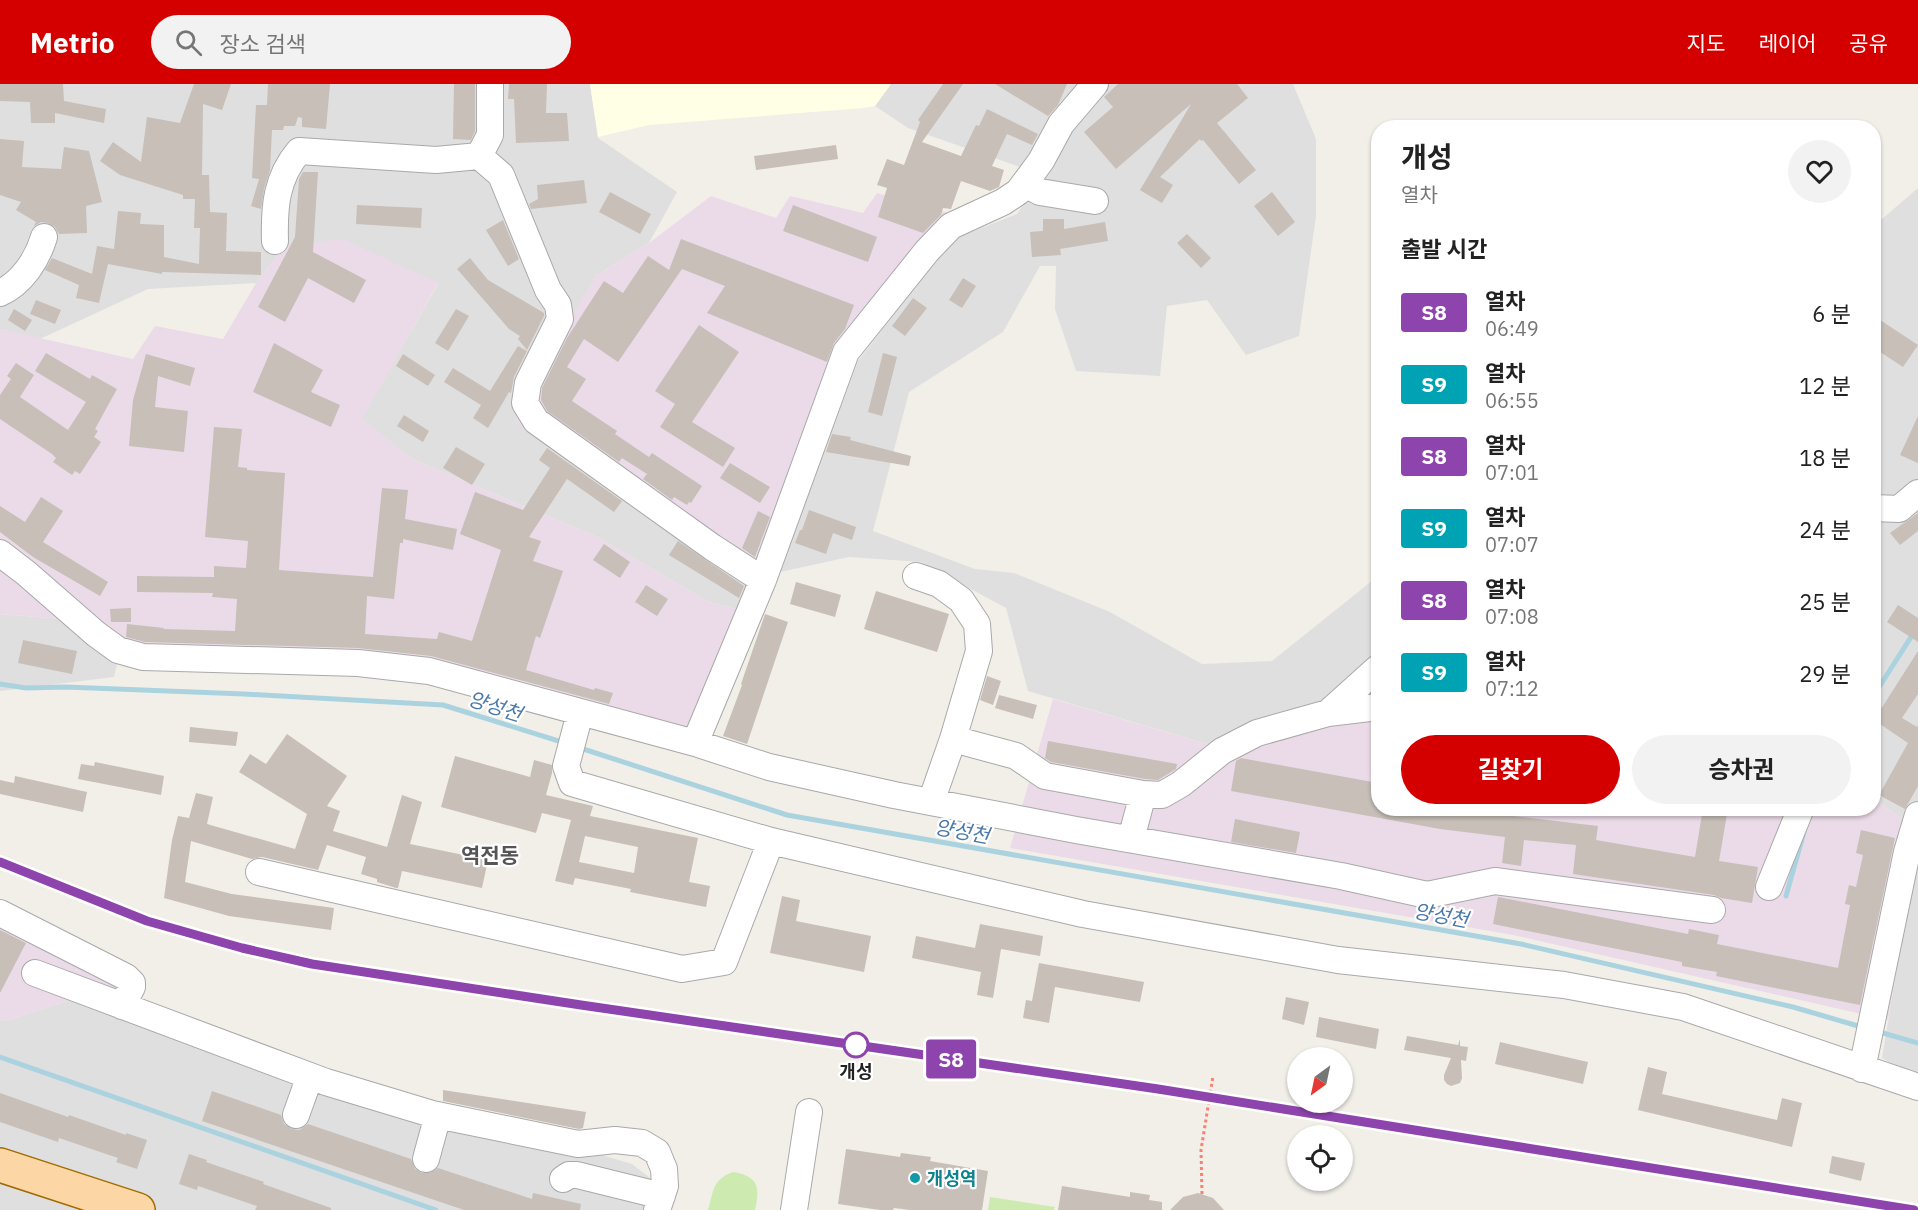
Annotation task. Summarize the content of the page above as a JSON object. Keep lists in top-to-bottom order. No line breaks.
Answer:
{"districts":["역전동"],"water":["양성천"],"places":["개성","개성역"],"north":"bottom left","page":{"header":"Metrio","search":"장소 검색","nav":["지도","레이어","공유"],"on_map":"S8","heading":[["개성","열차"],"출발 시간"],"list":[{"mark":"S8","name":"열차","note":"06:49","value":"6 분"},{"mark":"S9","name":"열차","note":"06:55","value":"12 분"},{"mark":"S8","name":"열차","note":"07:01","value":"18 분"},{"mark":"S9","name":"열차","note":"07:07","value":"24 분"},{"mark":"S8","name":"열차","note":"07:08","value":"25 분"},{"mark":"S9","name":"열차","note":"07:12","value":"29 분"}],"buttons":["길찾기","승차권"]}}
